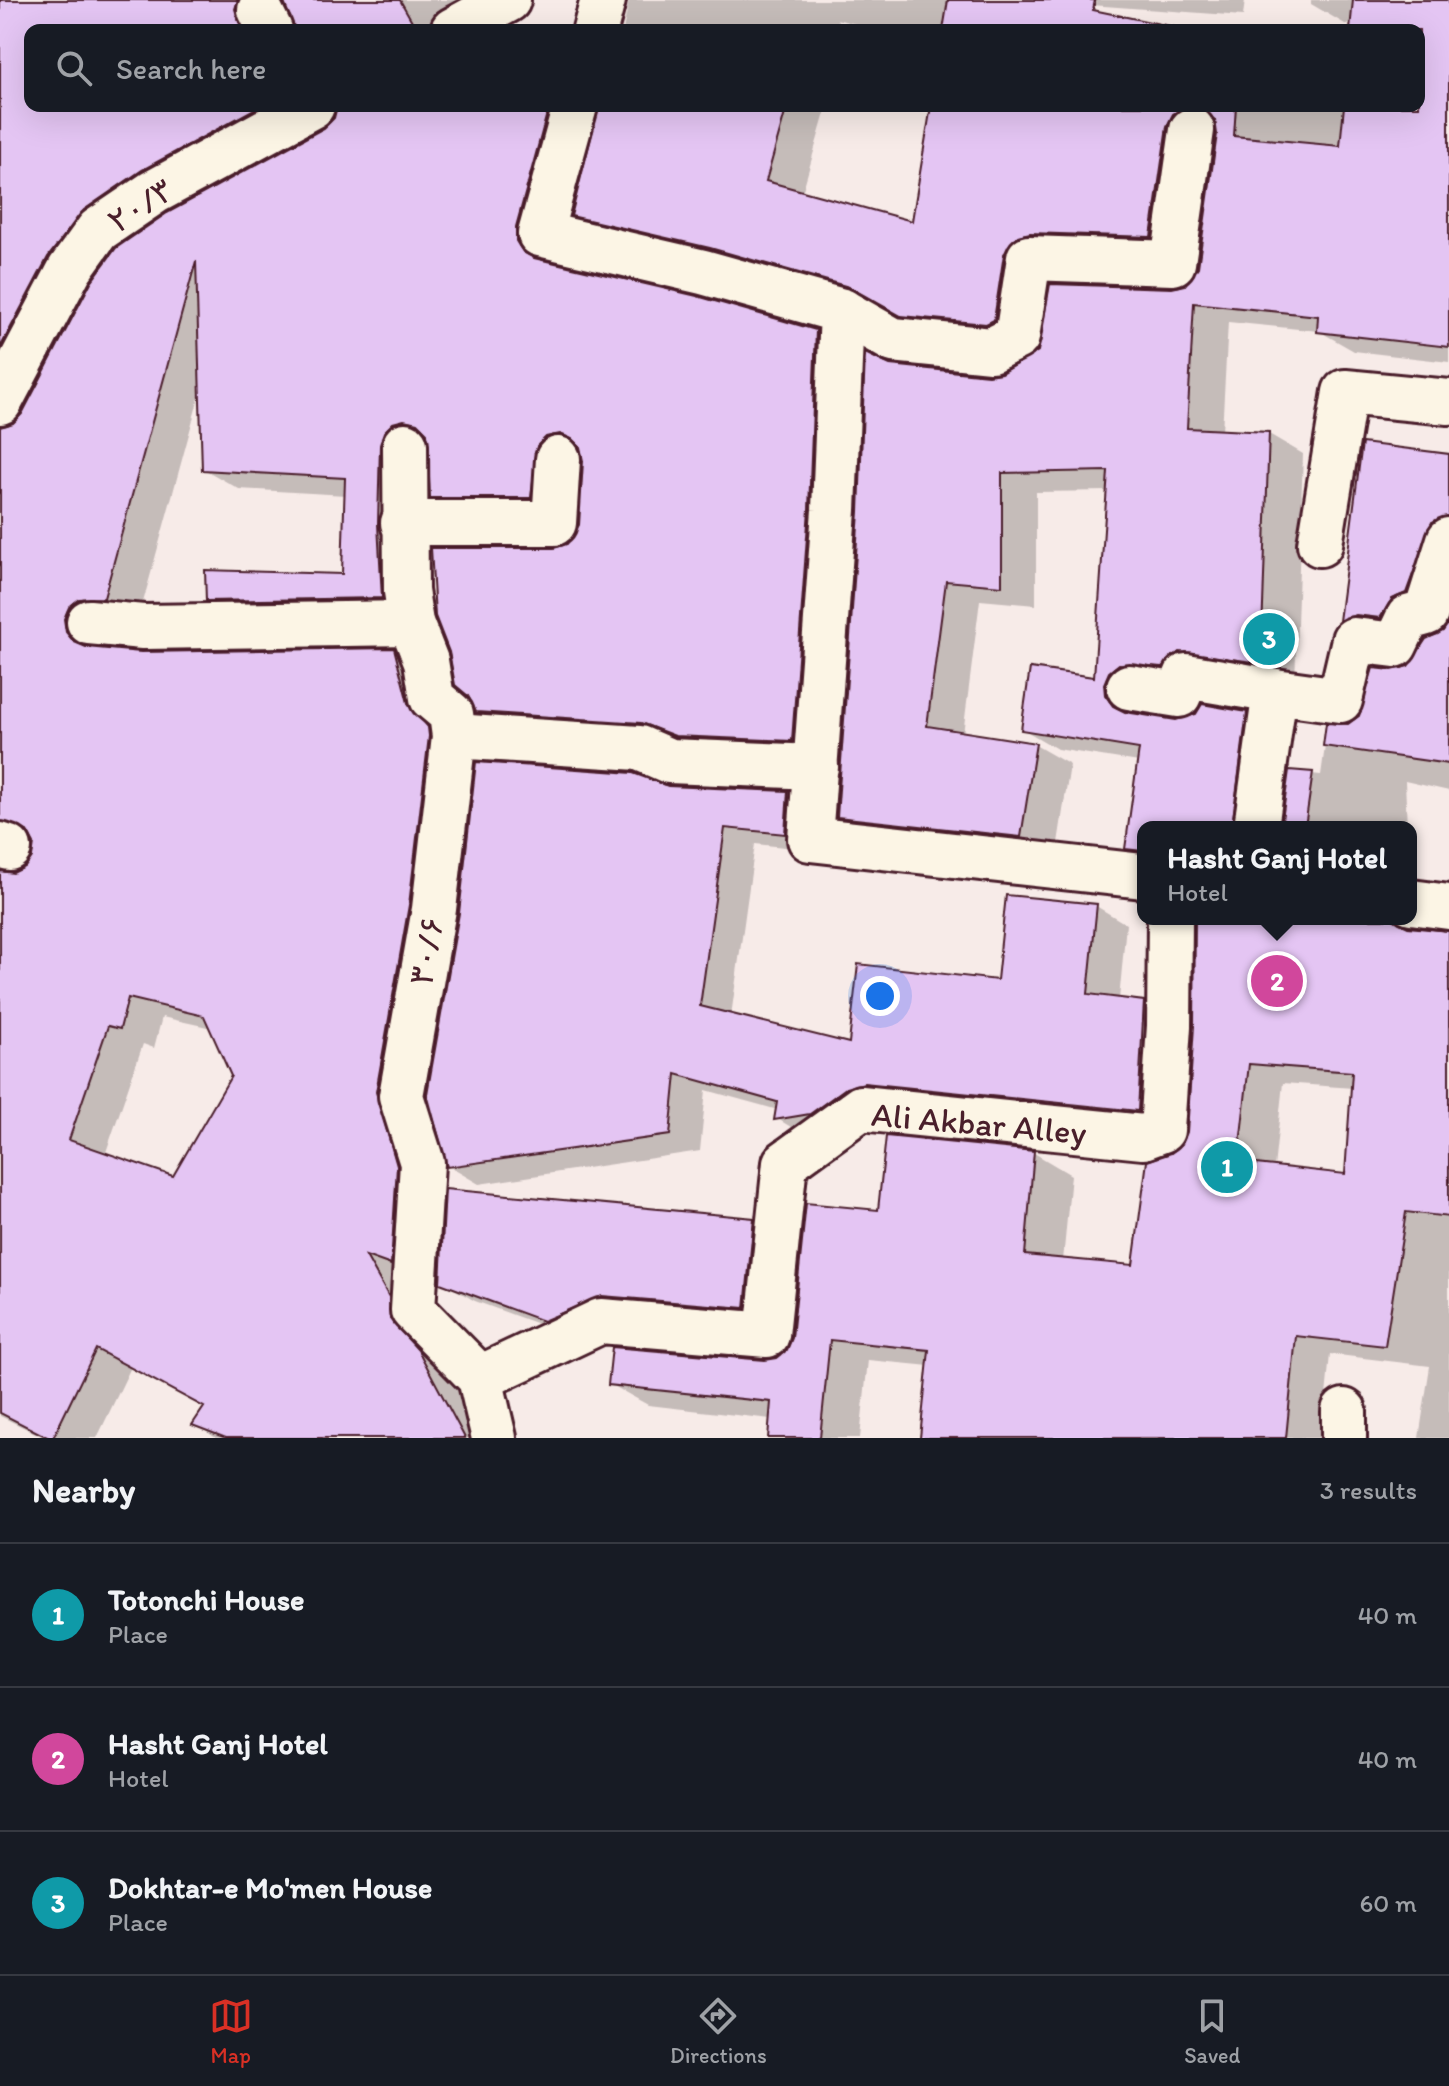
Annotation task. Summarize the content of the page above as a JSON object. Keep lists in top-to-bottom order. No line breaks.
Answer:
{"streets":{"lane":["۲۰/۳","۳۰/۶","Ali Akbar Alley"]},"crossings":[["۳۰/۶","Ali Akbar Alley"]],"page":{"search":"Search here","pins":["3","2","1"],"popup":["Hasht Ganj Hotel","Hotel"],"heading":["Nearby","3 results"],"list":[{"mark":"1","name":"Totonchi House","note":"Place","value":"40 m"},{"mark":"2","name":"Hasht Ganj Hotel","note":"Hotel","value":"40 m"},{"mark":"3","name":"Dokhtar-e Mo'men House","note":"Place","value":"60 m"}],"nav":["Map","Directions","Saved"]}}
